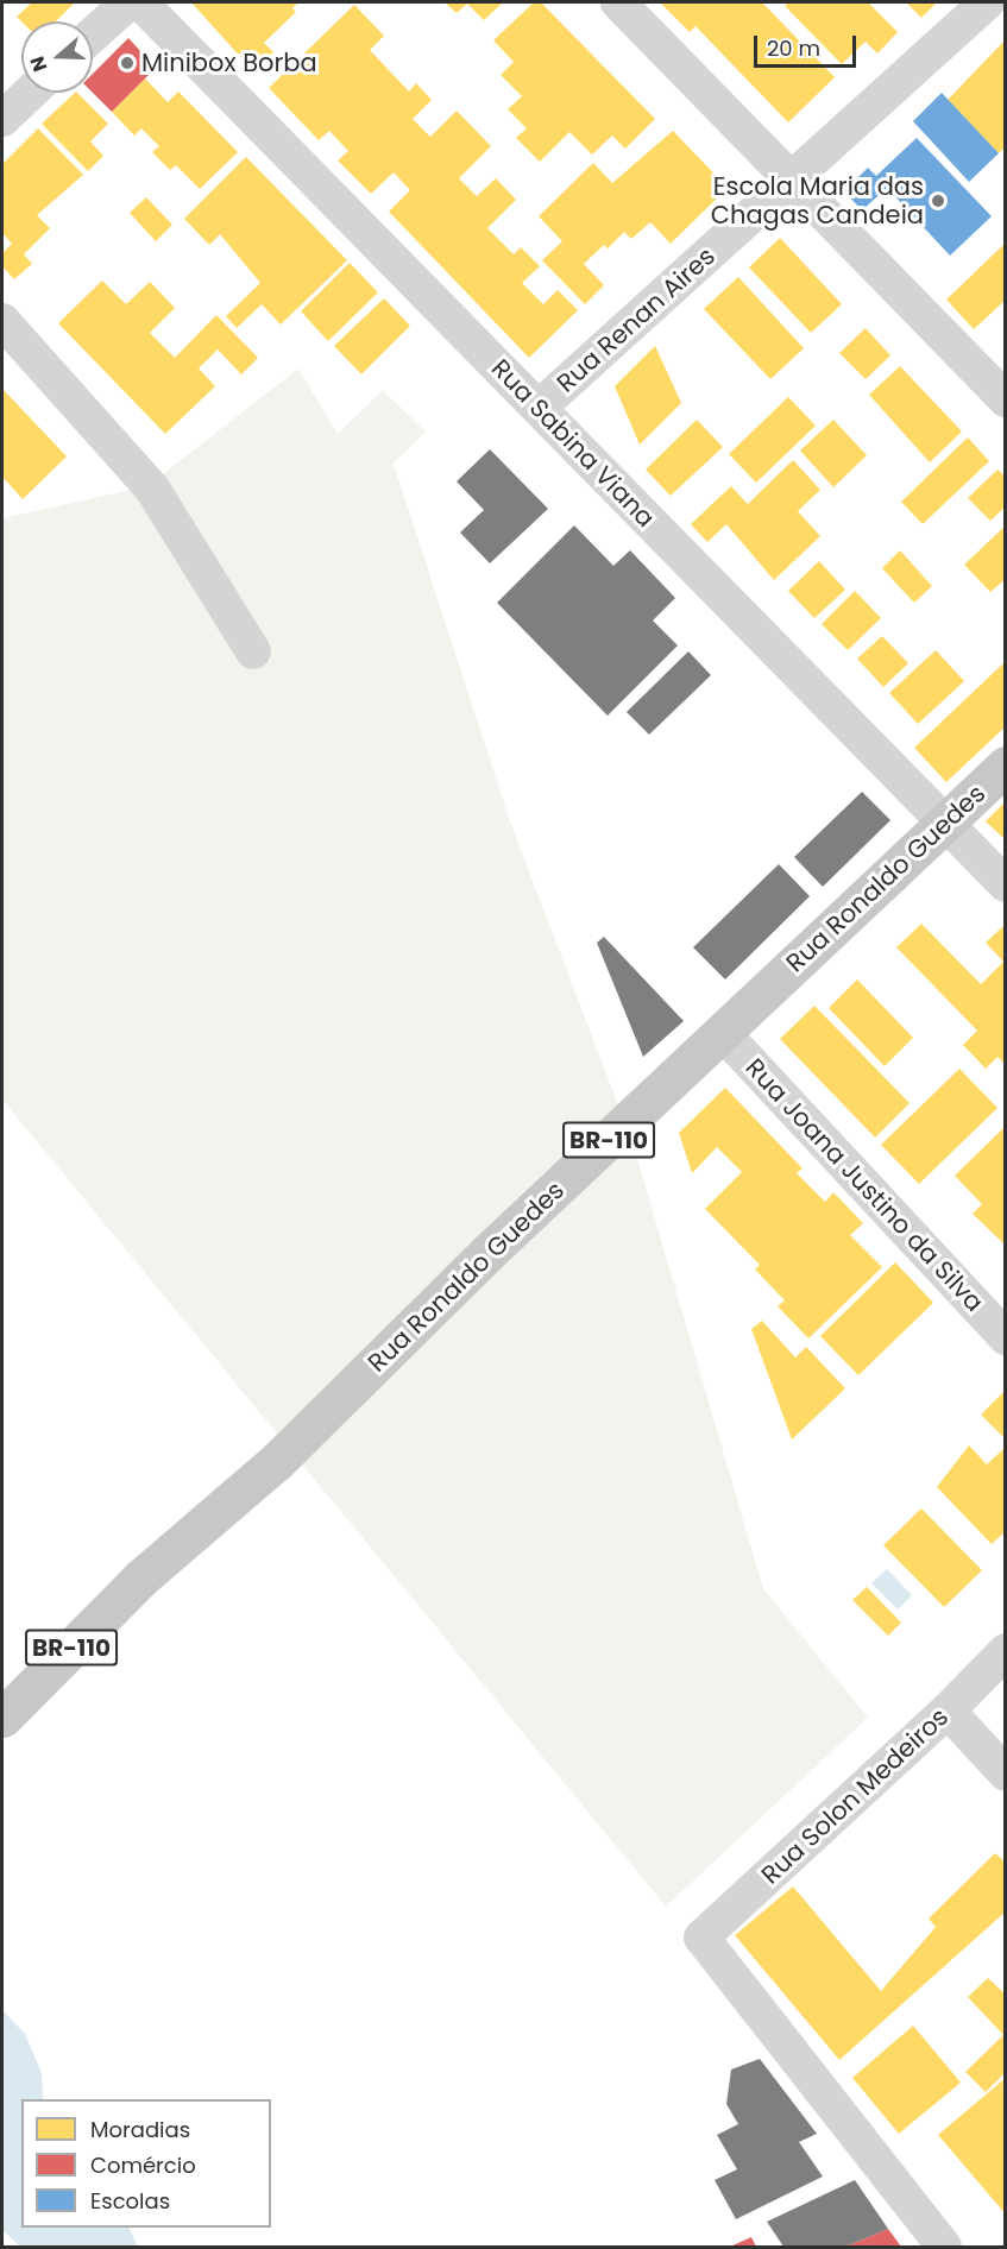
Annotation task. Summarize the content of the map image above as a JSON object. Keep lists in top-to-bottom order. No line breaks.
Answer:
{"streets":{"main road":["Rua Ronaldo Guedes","BR-110"],"street":["Rua Renan Aires","Rua Sabina Viana","Rua Joana Justino da Silva","Rua Solon Medeiros"]},"crossings":[["Rua Renan Aires","Rua Sabina Viana"],["Rua Sabina Viana","Rua Ronaldo Guedes"],["Rua Ronaldo Guedes","Rua Joana Justino da Silva"]],"places":["Minibox Borba","Escola Maria das Chagas Candeia"],"legend":["Moradias","Comércio","Escolas"],"scale_bar":"20 m","north":"left"}
